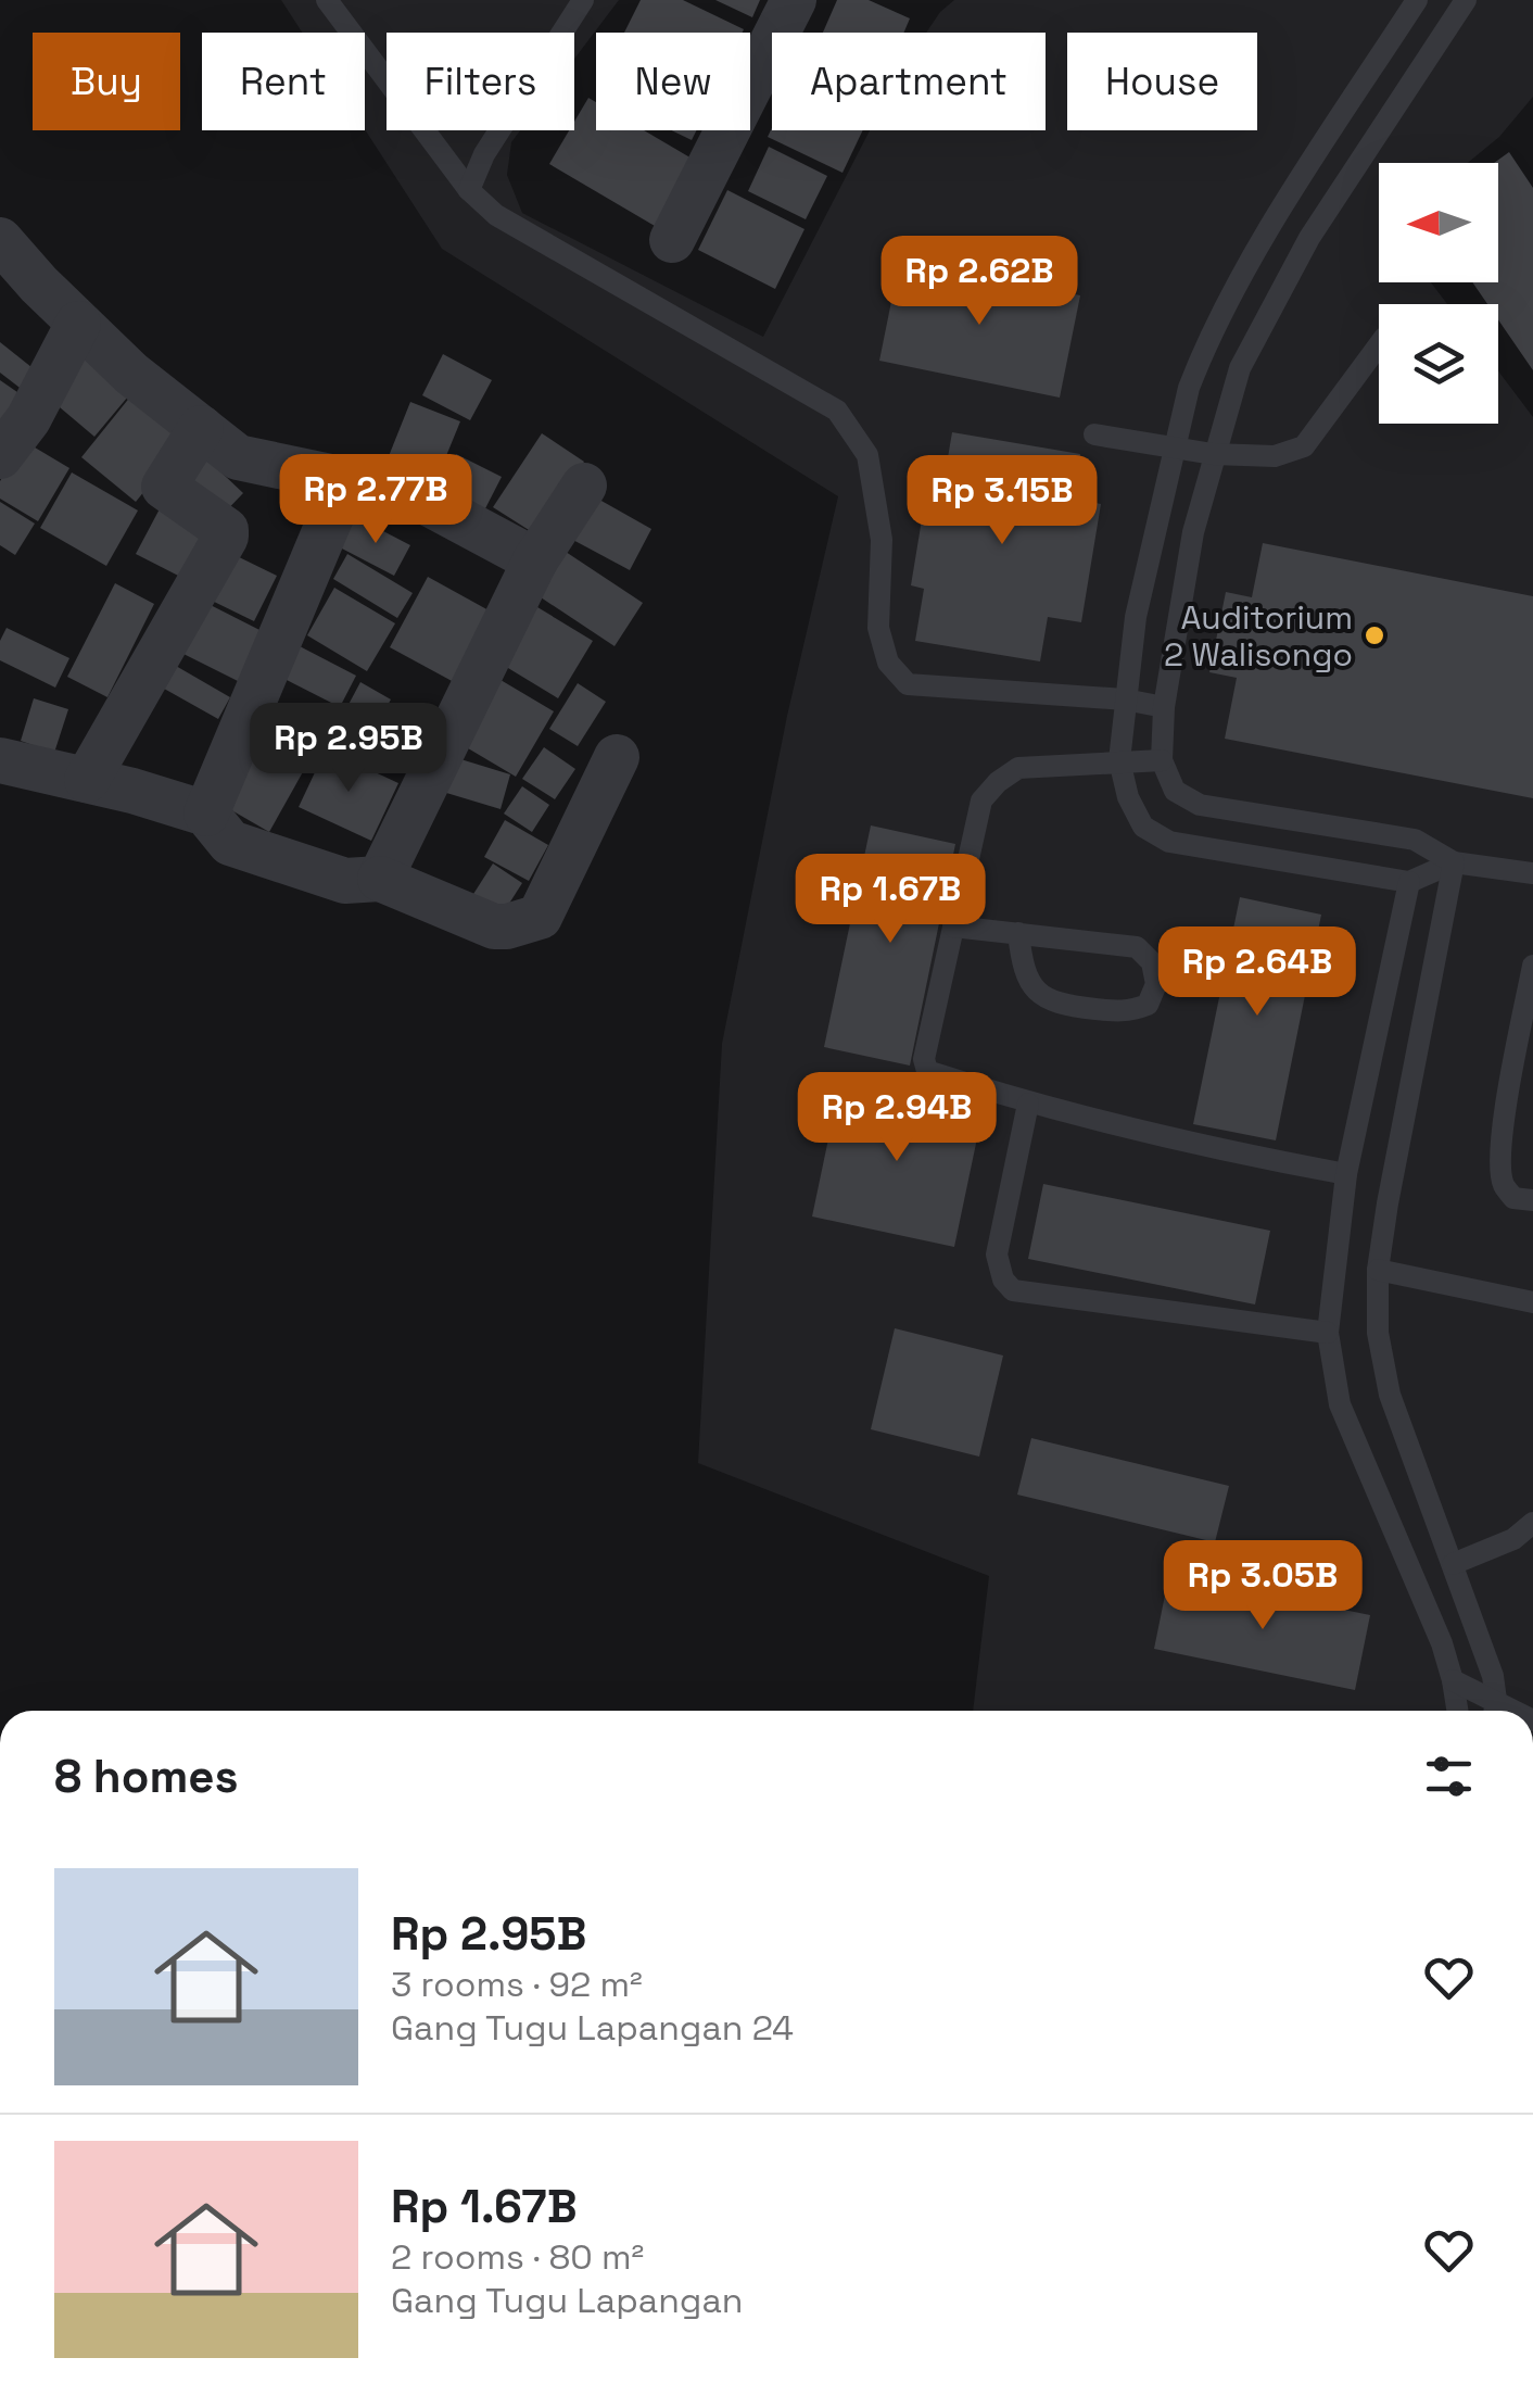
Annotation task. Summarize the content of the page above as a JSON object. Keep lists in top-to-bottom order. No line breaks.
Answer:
{"places":["Auditorium 2 Walisongo"],"north":"left","page":{"chip":["Buy","Rent","Filters","New","Apartment","House"],"price":["Rp 2.62B","Rp 2.77B","Rp 3.15B","Rp 2.95B","Rp 1.67B","Rp 2.64B","Rp 2.94B","Rp 3.05B"],"heading":"8 homes","list":[{"name":"Rp 2.95B","note":"3 rooms · 92 m² · Gang Tugu Lapangan 24"},{"name":"Rp 1.67B","note":"2 rooms · 80 m² · Gang Tugu Lapangan"}]}}
